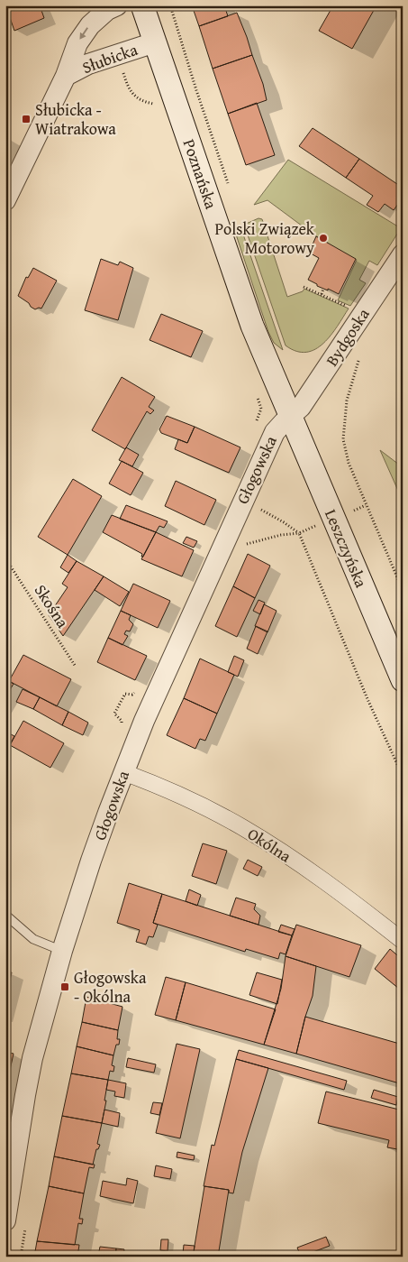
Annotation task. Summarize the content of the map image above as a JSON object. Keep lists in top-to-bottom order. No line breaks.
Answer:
{"streets":{"main road":["Poznańska","Leszczyńska"],"street":["Słubicka","Bydgoska","Głogowska","Okólna"],"path":["Skośna"]},"crossings":[["Słubicka","Poznańska"],["Poznańska","Bydgoska"],["Poznańska","Głogowska"],["Poznańska","Leszczyńska"],["Bydgoska","Głogowska"],["Bydgoska","Leszczyńska"],["Głogowska","Leszczyńska"],["Głogowska","Okólna"]],"places":{"transit":["Słubicka - Wiatrakowa","Głogowska - Okólna"],"other":["Polski Związek Motorowy"]}}
